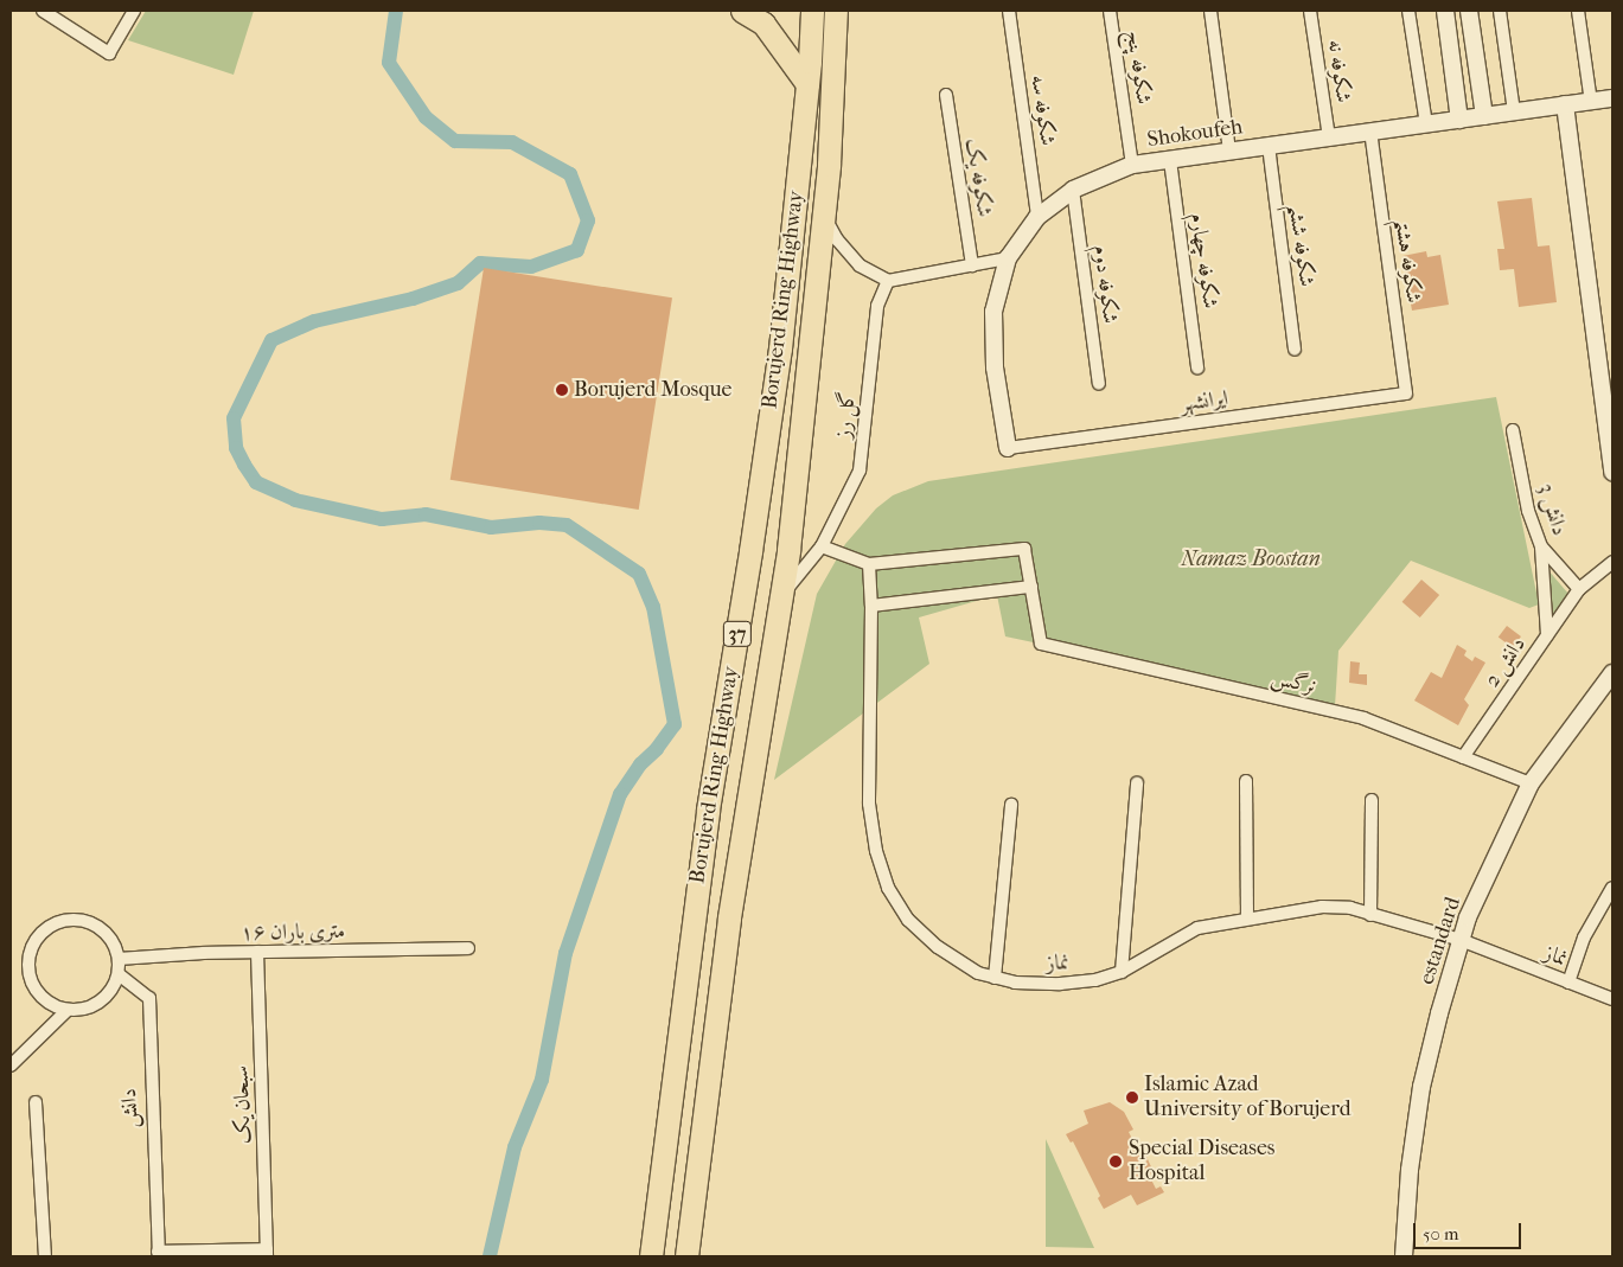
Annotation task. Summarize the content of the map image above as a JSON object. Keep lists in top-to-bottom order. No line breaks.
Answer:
{"streets":{"highway":["Borujerd Ring Highway","37"],"street":["شکوفه پنج","شکوفه نه","شکوفه سه","Shokoufeh","شکوفه یک","شکوفه ششم","شکوفه چهارم","شکوفه هشتم","شکوفه دوم","ایرانشهر","گل رز","دانش 3","دانش 2","نرگس","۱۶ متری باران","estandard","نماز","سبحان یک","دانش"]},"crossings":[["شکوفه پنج","Shokoufeh"],["شکوفه نه","Shokoufeh"],["شکوفه سه","Shokoufeh"],["Shokoufeh","شکوفه ششم"],["Shokoufeh","شکوفه چهارم"],["Shokoufeh","شکوفه هشتم"],["Shokoufeh","شکوفه دوم"],["Shokoufeh","ایرانشهر"],["شکوفه هشتم","ایرانشهر"],["Borujerd Ring Highway","گل رز"],["دانش 3","دانش 2"],["دانش 2","نرگس"],["نرگس","estandard"],["۱۶ متری باران","سبحان یک"],["۱۶ متری باران","دانش"],["estandard","نماز"]],"parks":["Namaz Boostan"],"places":["Borujerd Mosque","Islamic Azad University of Borujerd","Special Diseases Hospital"],"scale_bar":"50 m"}
